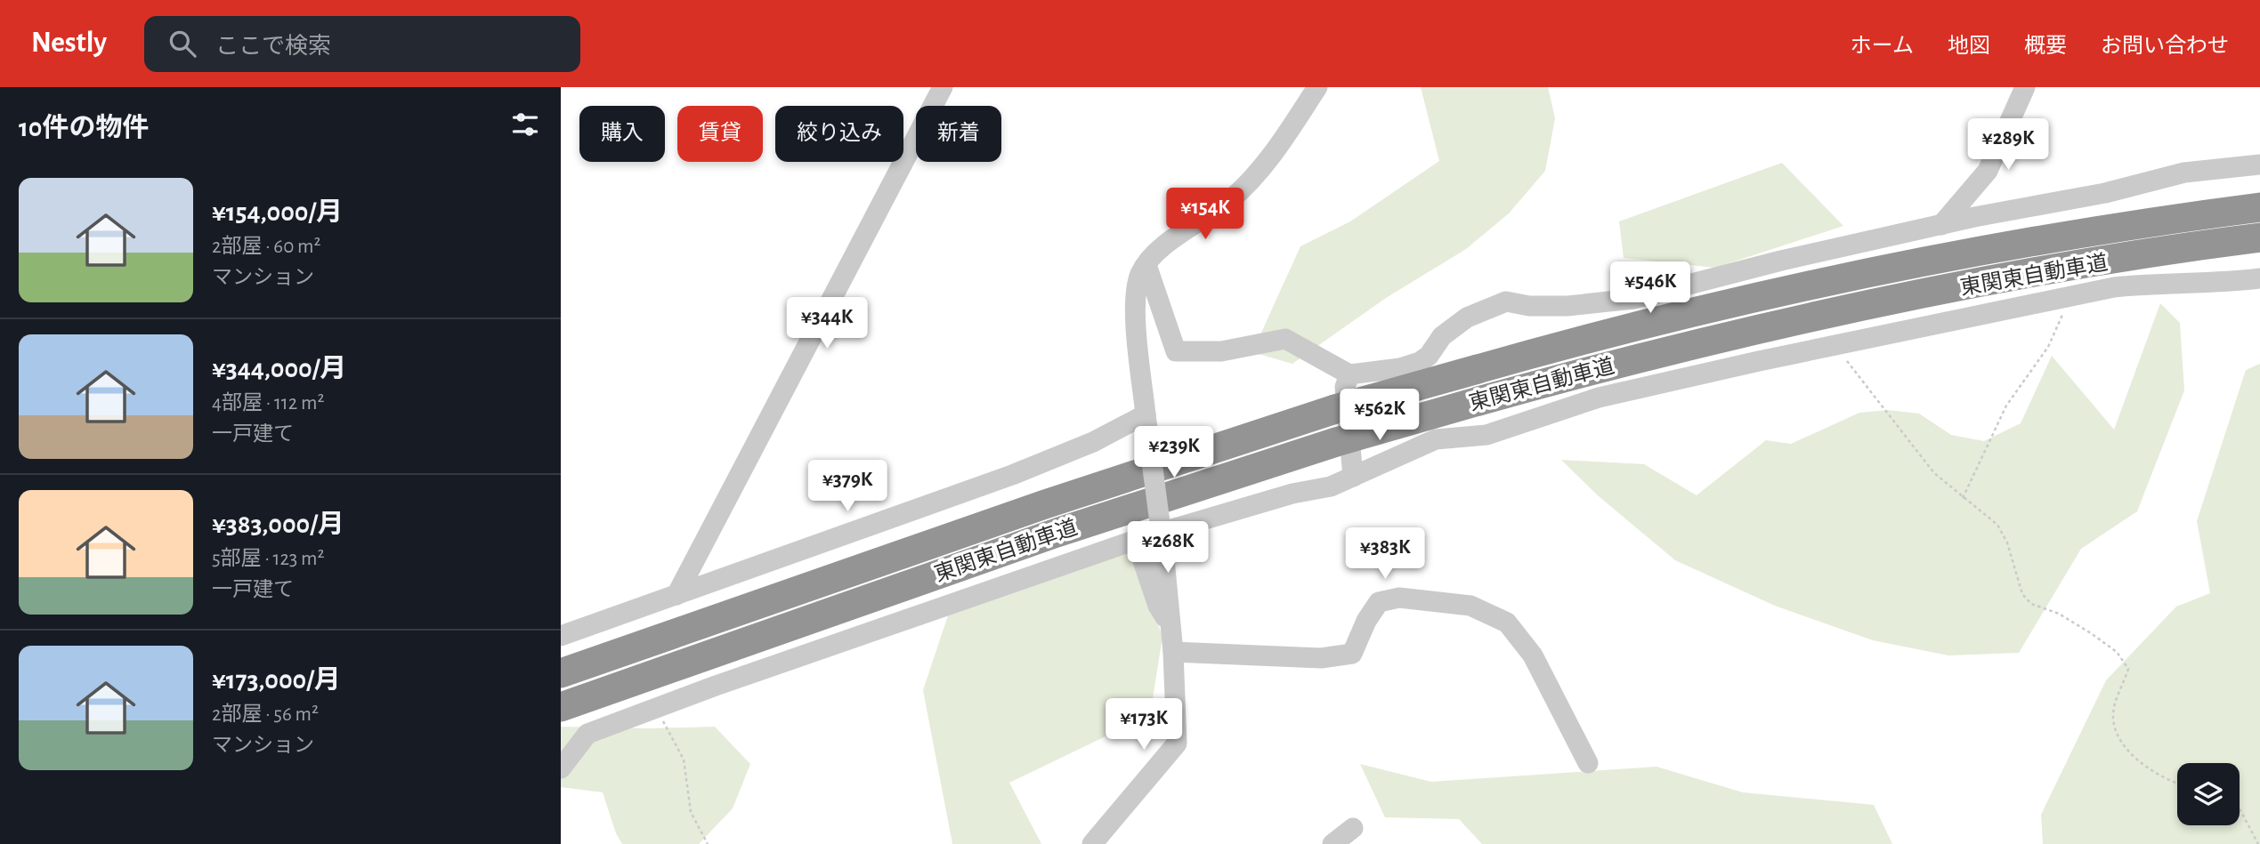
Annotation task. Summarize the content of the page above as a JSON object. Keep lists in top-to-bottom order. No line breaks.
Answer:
{"streets":{"highway":["東関東自動車道"]},"page":{"header":"Nestly","search":"ここで検索","nav":["ホーム","地図","概要","お問い合わせ"],"heading":"10件の物件","chip":["購入","賃貸","絞り込み","新着"],"price":["¥289K","¥154K","¥546K","¥344K","¥562K","¥239K","¥379K","¥268K","¥383K","¥173K"],"list":[{"name":"¥154,000/月","note":"2部屋 · 60 m² · マンション"},{"name":"¥344,000/月","note":"4部屋 · 112 m² · 一戸建て"},{"name":"¥383,000/月","note":"5部屋 · 123 m² · 一戸建て"},{"name":"¥173,000/月","note":"2部屋 · 56 m² · マンション"}]}}
